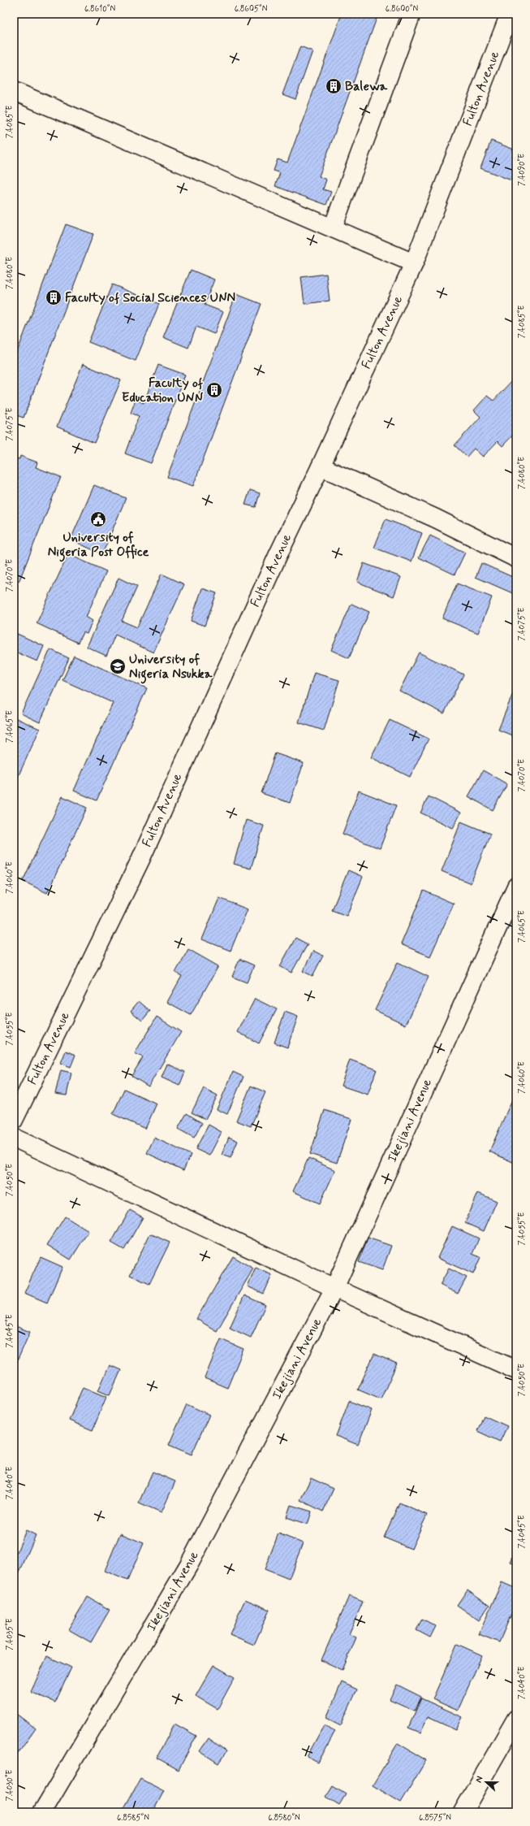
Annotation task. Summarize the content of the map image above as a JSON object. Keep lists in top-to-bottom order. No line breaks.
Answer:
{"streets":{"street":["Fulton Avenue","Ikejiani Avenue"]},"places":{"building":["Balewa","Faculty of Social Sciences UNN","Faculty of Education UNN"],"public building":["University of Nigeria Post Office"],"school or university":["University of Nigeria Nsukka"]},"north":"left","coordinates":["6.8610°N","6.8605°N","6.8600°N","7.4085°E","7.4090°E","7.4080°E","7.4075°E","7.4070°E","7.4065°E","7.4060°E","7.4055°E","7.4050°E","7.4045°E","7.4040°E","7.4035°E","7.4030°E","6.8585°N","6.8580°N","6.8575°N"]}
